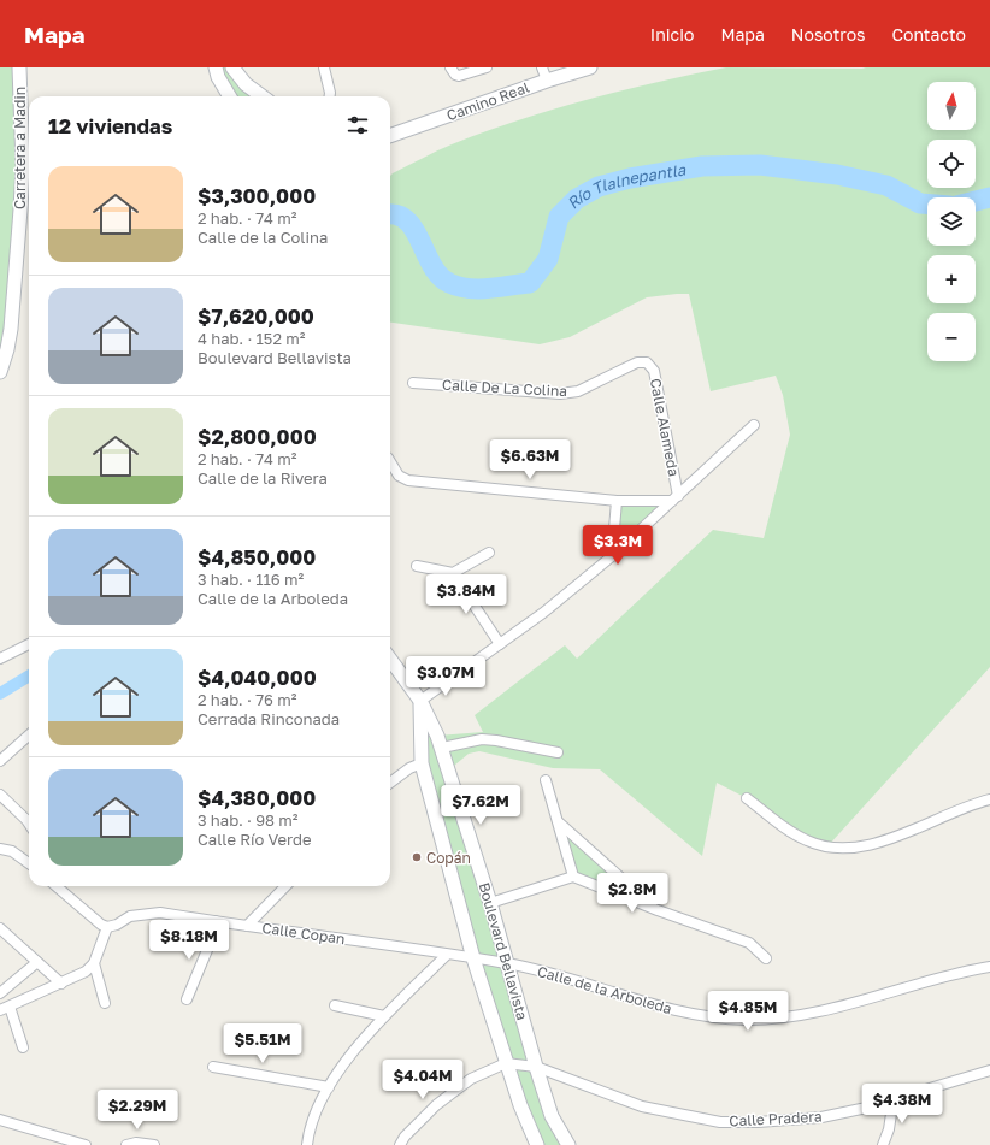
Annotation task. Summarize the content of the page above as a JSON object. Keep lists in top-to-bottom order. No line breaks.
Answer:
{"streets":{"main road":["Camino Real","Carretera a Madin","Boulevard Bellavista"],"street":["Calle De La Colina","Calle Alameda","Calle Copan","Calle de la Arboleda","Calle Pradera"]},"crossings":[["Calle De La Colina","Calle Alameda"],["Calle Copan","Boulevard Bellavista"],["Calle Copan","Calle de la Arboleda"],["Boulevard Bellavista","Calle de la Arboleda"],["Boulevard Bellavista","Calle Pradera"]],"water":["Río Tlalnepantla"],"places":["Copán"],"north":"top","page":{"header":"Mapa","nav":["Inicio","Mapa","Nosotros","Contacto"],"map_buttons":["+","−"],"heading":"12 viviendas","list":[{"name":"$3,300,000","note":"2 hab. · 74 m² · Calle de la Colina"},{"name":"$7,620,000","note":"4 hab. · 152 m² · Boulevard Bellavista"},{"name":"$2,800,000","note":"2 hab. · 74 m² · Calle de la Rivera"},{"name":"$4,850,000","note":"3 hab. · 116 m² · Calle de la Arboleda"},{"name":"$4,040,000","note":"2 hab. · 76 m² · Cerrada Rinconada"},{"name":"$4,380,000","note":"3 hab. · 98 m² · Calle Río Verde"}],"price":["$6.63M","$3.3M","$3.84M","$3.07M","$7.62M","$2.8M","$8.18M","$4.85M","$5.51M","$4.04M","$4.38M","$2.29M"]}}
